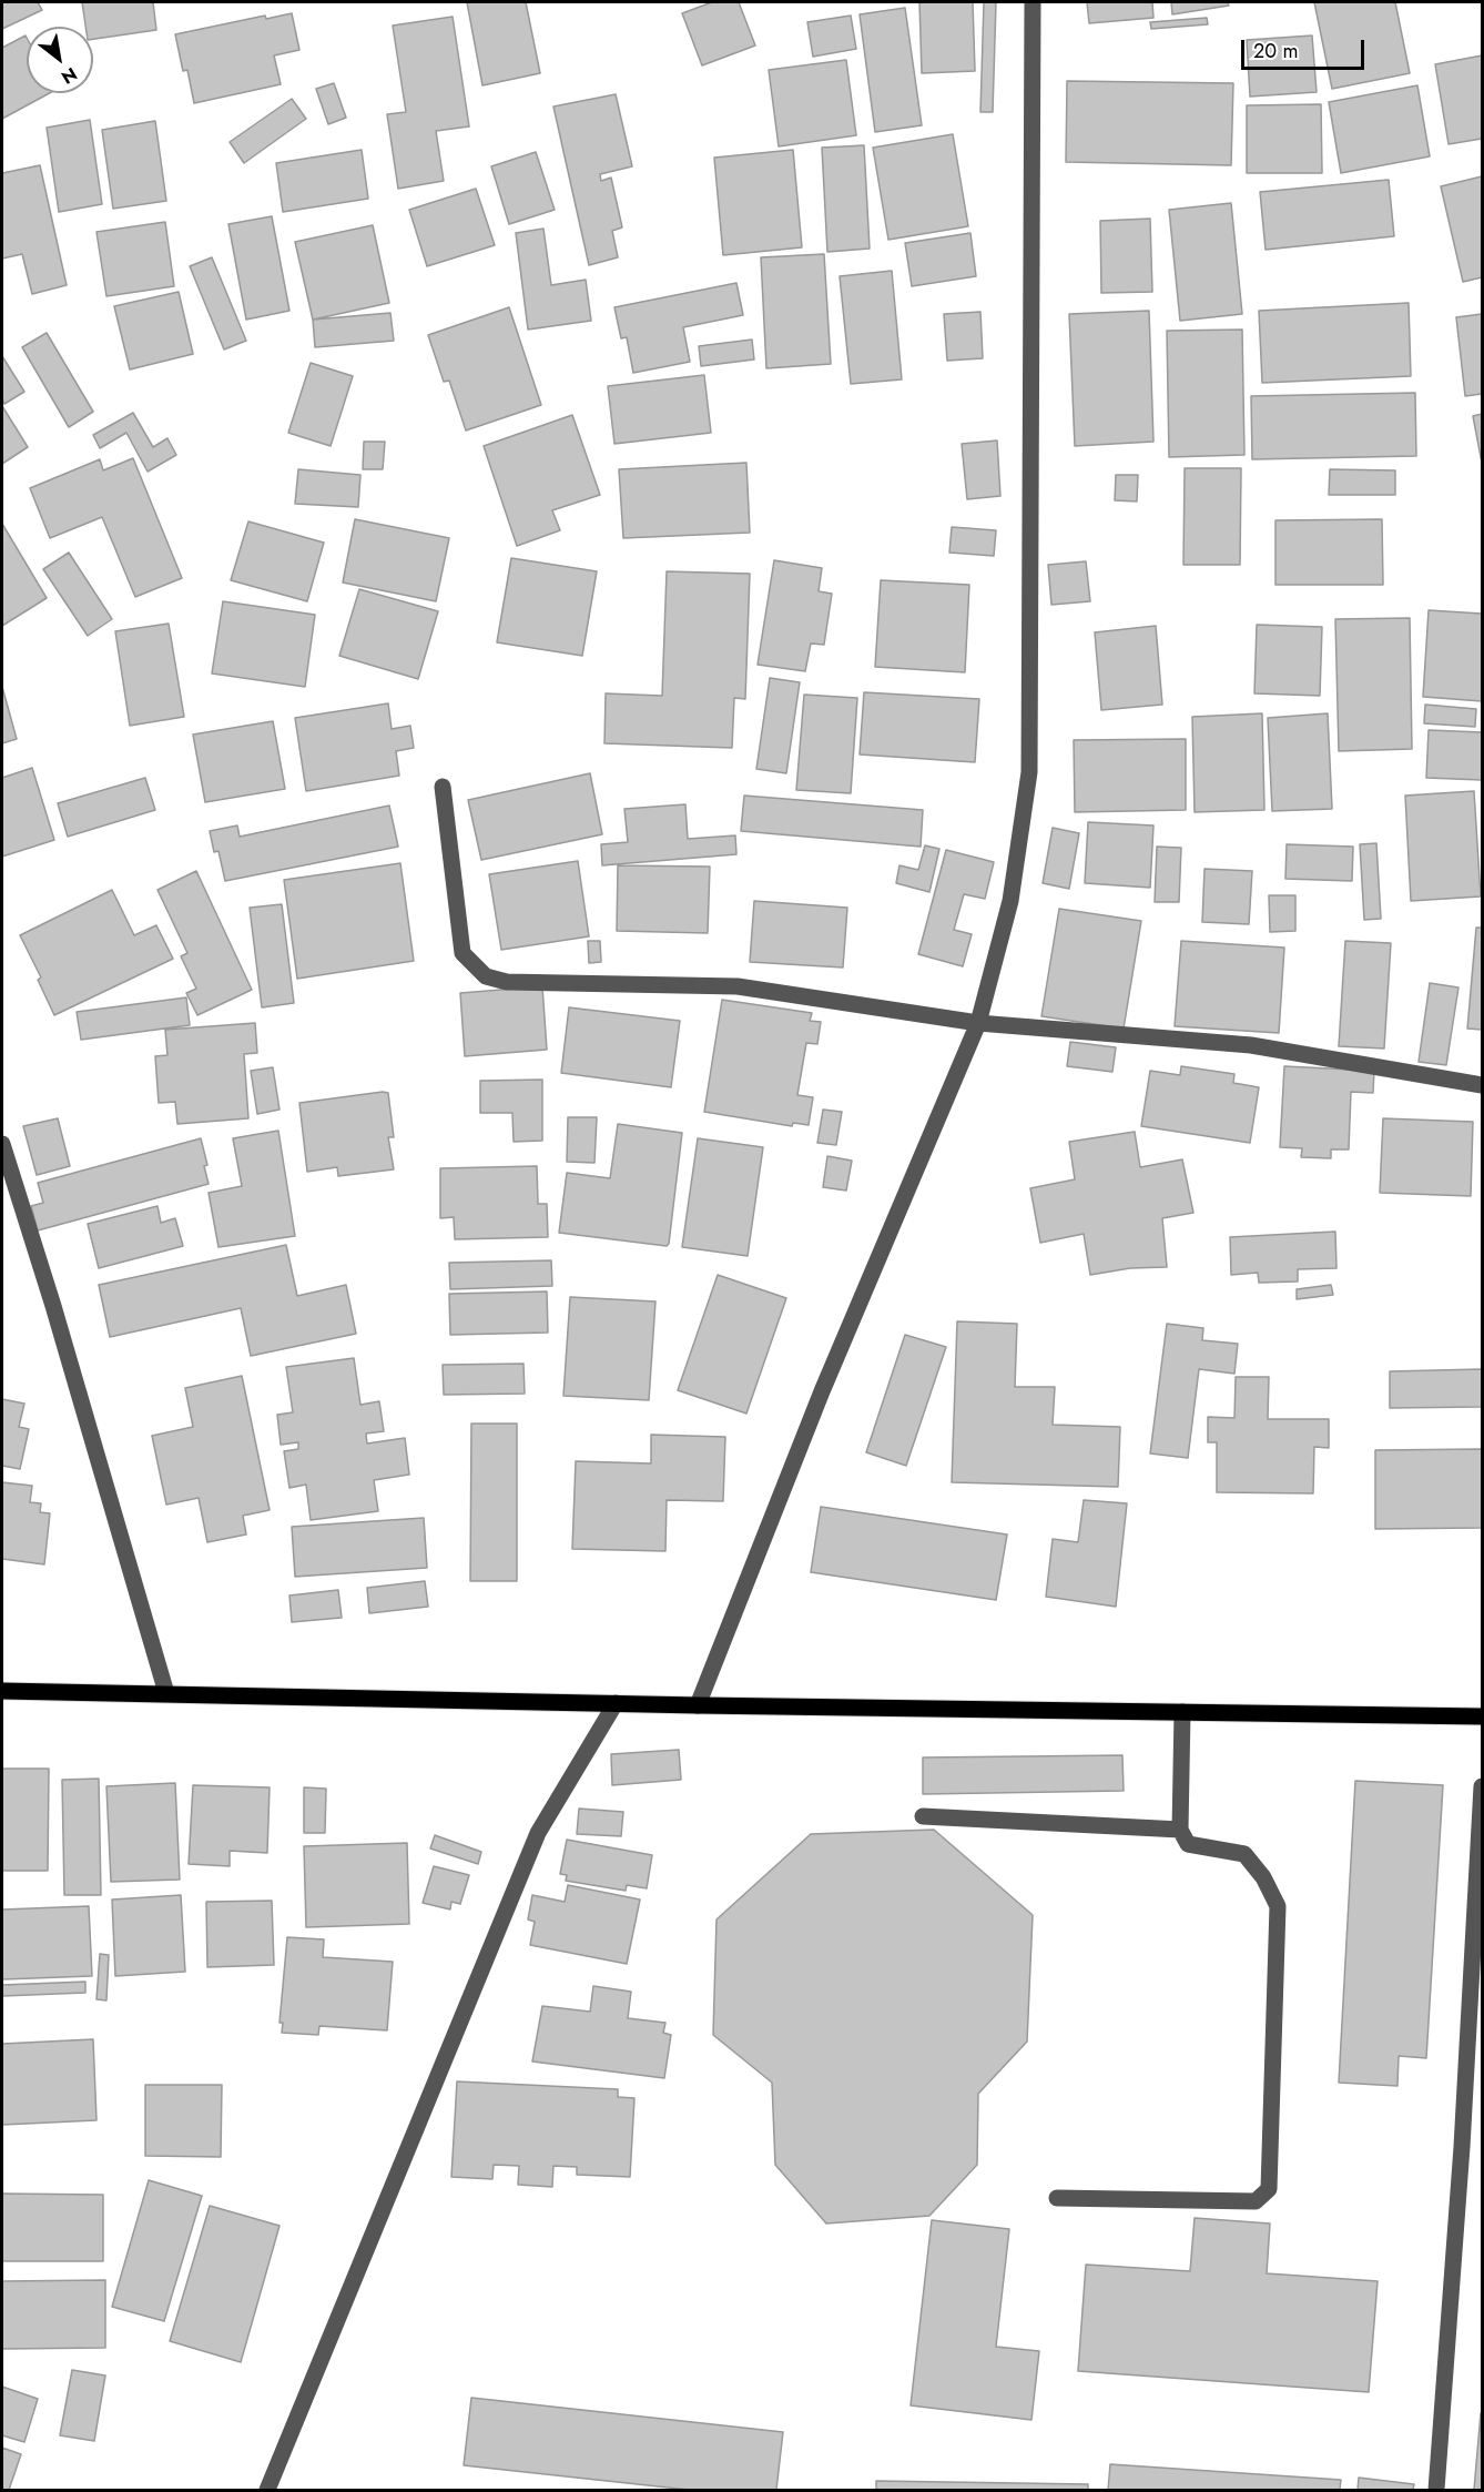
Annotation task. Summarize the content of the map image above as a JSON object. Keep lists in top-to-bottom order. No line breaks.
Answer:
{"scale_bar":"20 m","north":"bottom right"}
